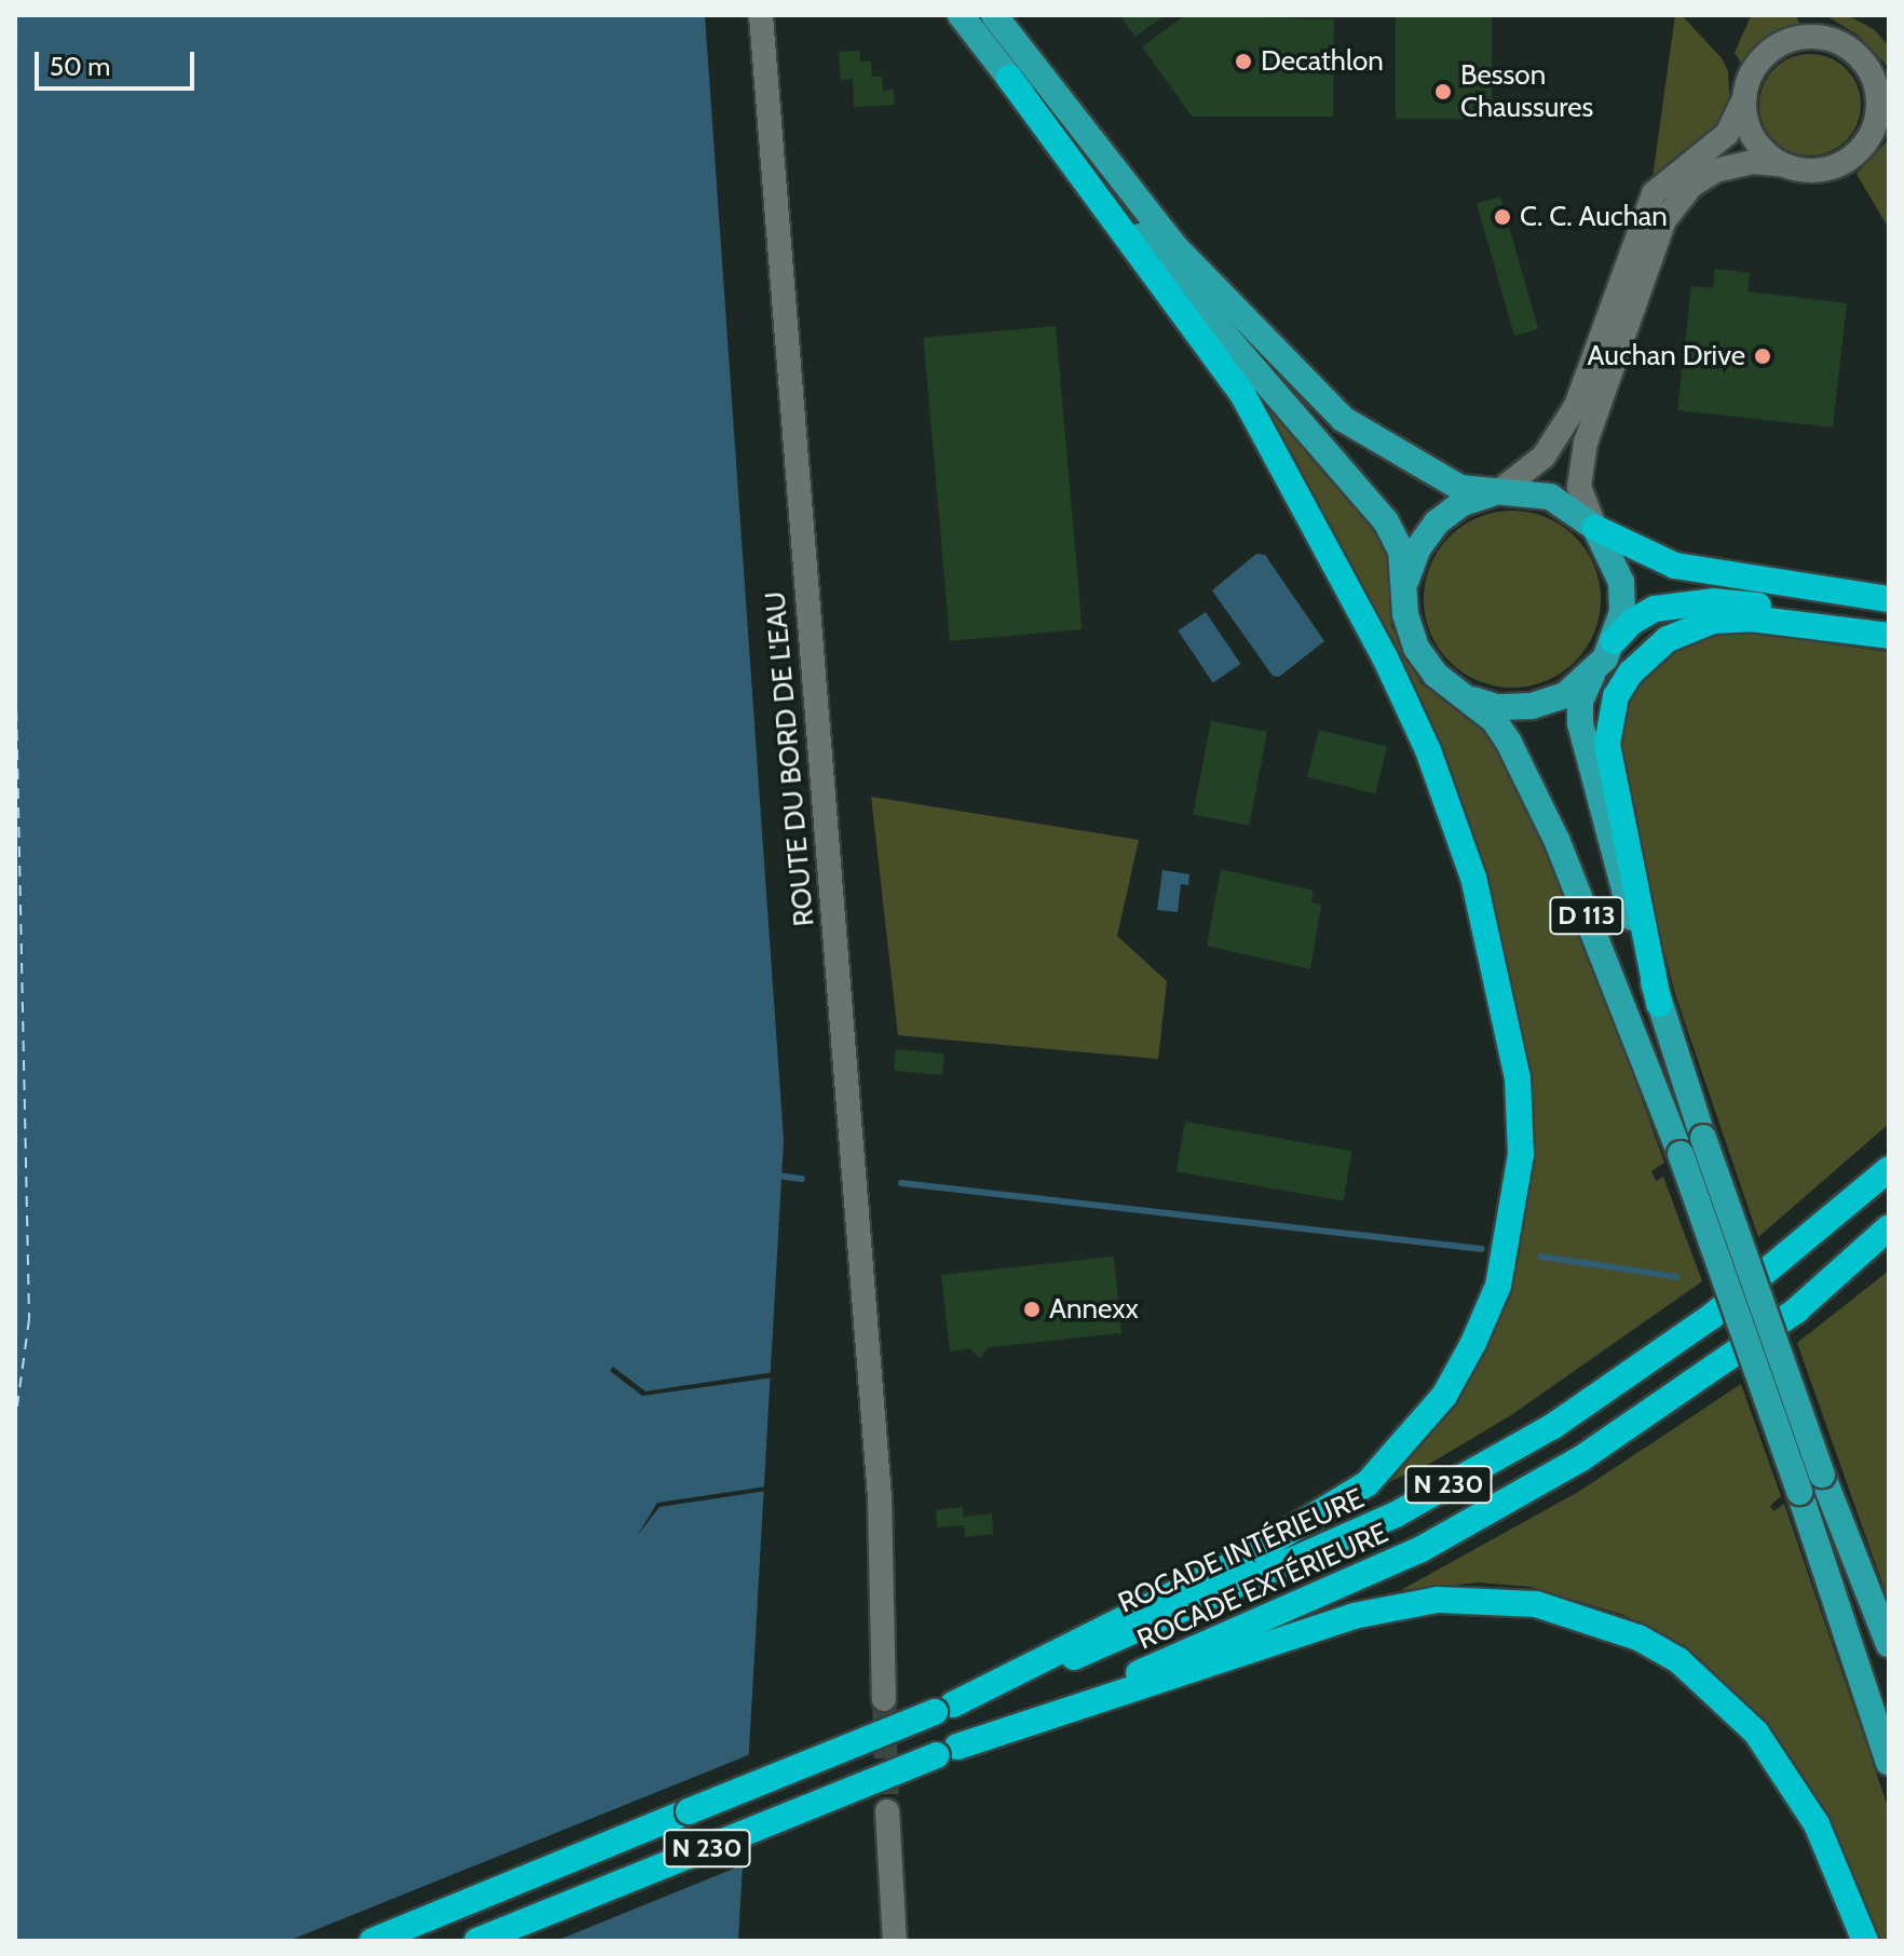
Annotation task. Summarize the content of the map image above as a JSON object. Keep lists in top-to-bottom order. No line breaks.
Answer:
{"streets":{"highway":["N 230","ROCADE INTÉRIEURE","ROCADE EXTÉRIEURE"],"main road":["D 113"],"street":["ROUTE DU BORD DE L'EAU"]},"crossings":[["N 230","ROCADE INTÉRIEURE"],["N 230","ROCADE EXTÉRIEURE"]],"places":["Decathlon","Besson Chaussures","C. C. Auchan","Auchan Drive","Annexx"],"scale_bar":"50 m"}
